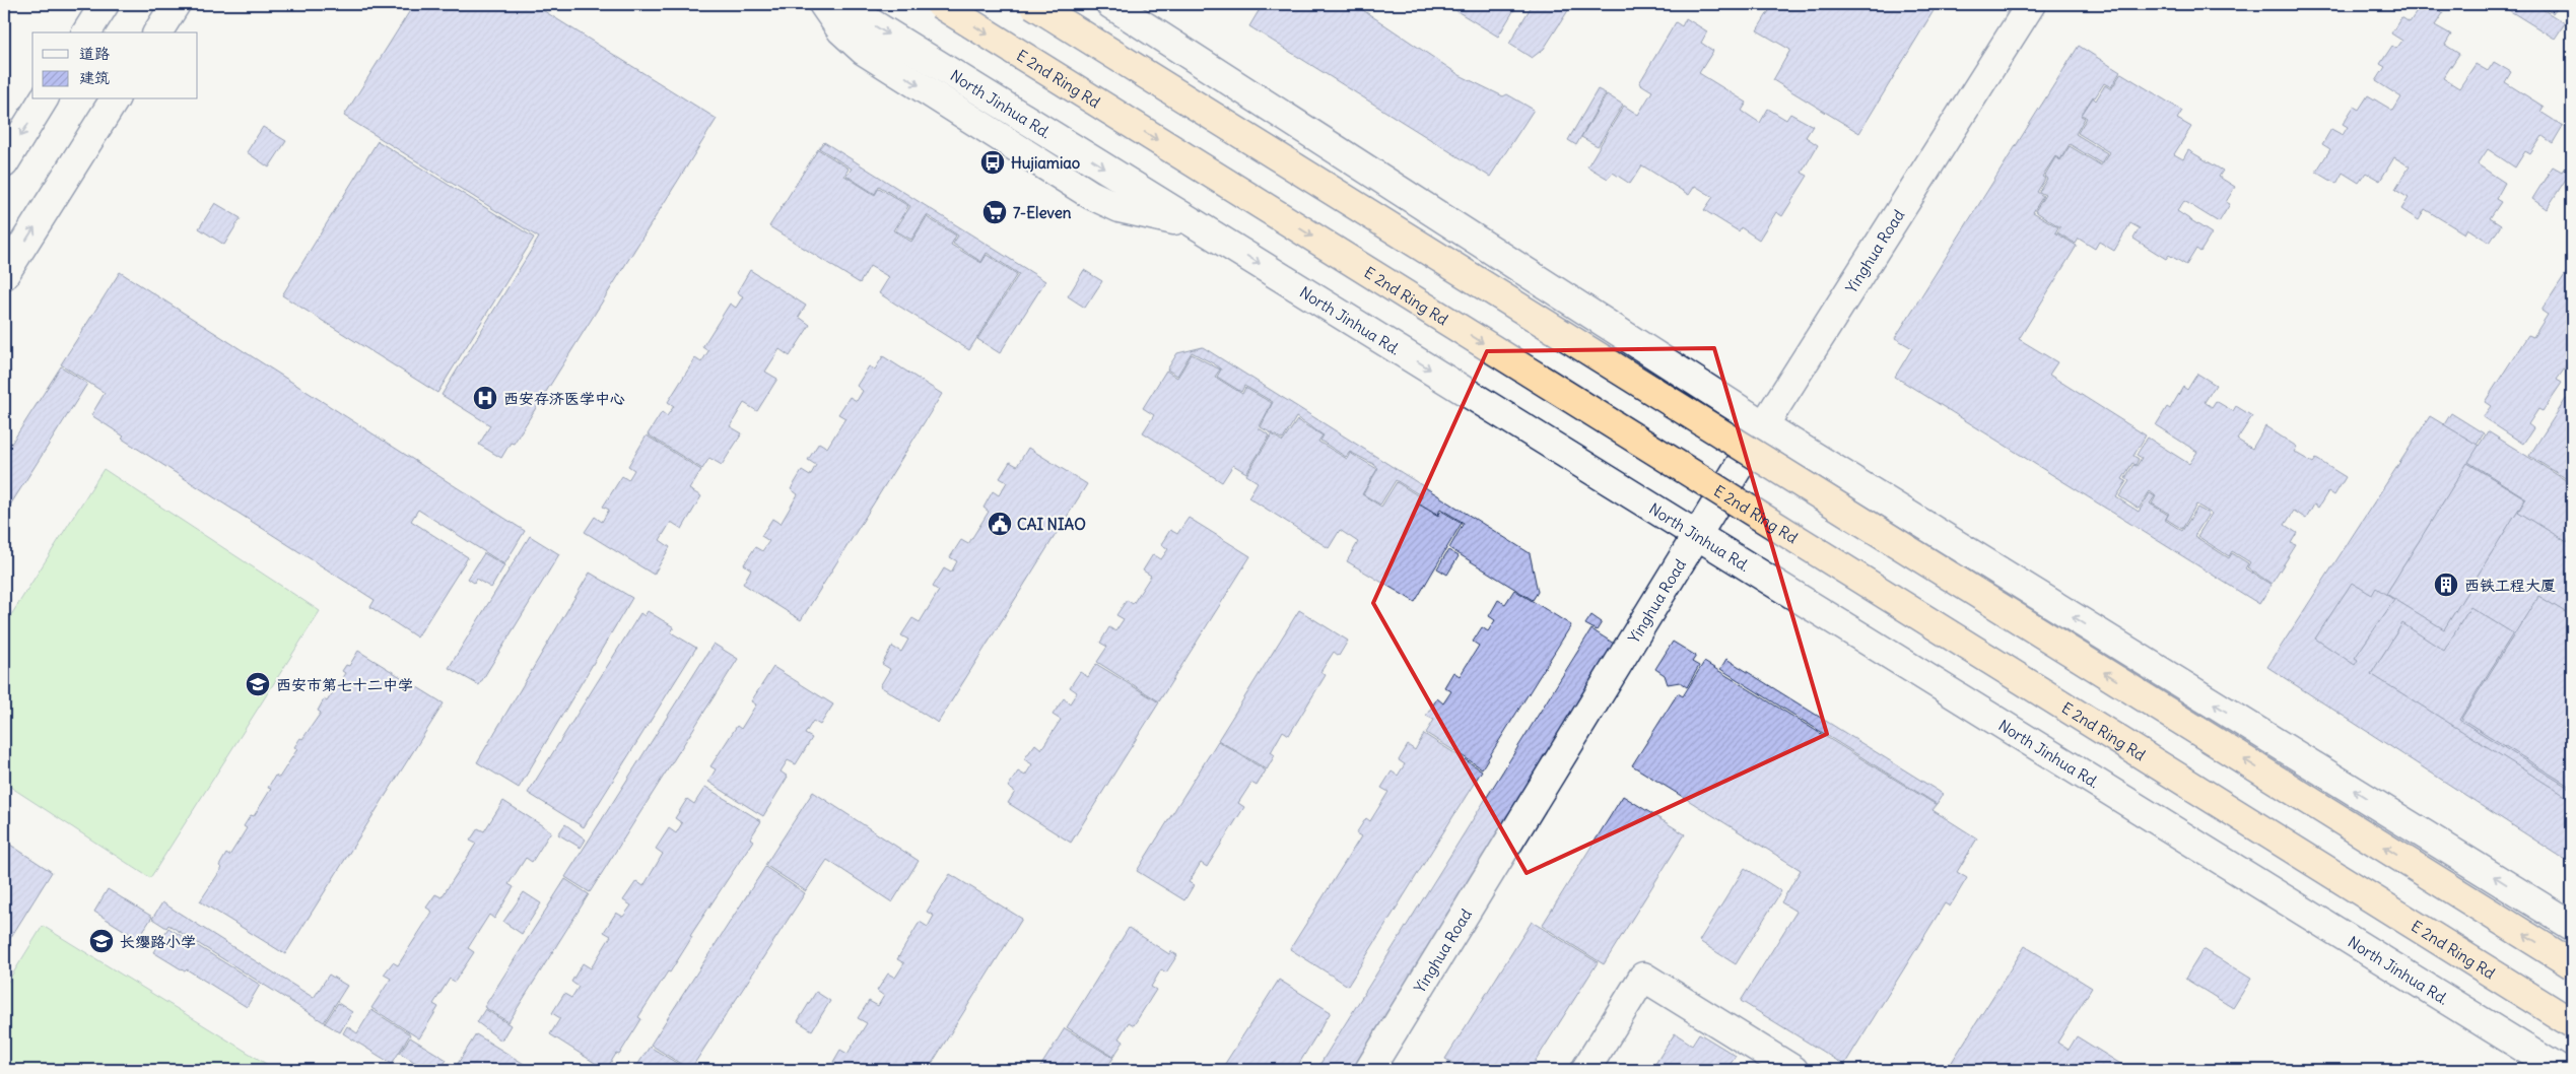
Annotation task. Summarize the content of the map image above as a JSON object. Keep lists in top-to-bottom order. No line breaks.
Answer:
{"streets":{"highway":["E 2nd Ring Rd"],"main road":["North Jinhua Rd.","Yinghua Road"]},"crossings":[["North Jinhua Rd.","Yinghua Road"]],"places":{"bus stop":["Hujiamiao"],"supermarket":["7-Eleven"],"hospital":["西安存济医学中心"],"public building":["CAI NIAO"],"building":["西铁工程大厦"],"school or university":["西安市第七十二中学","长缨路小学"]},"legend":["道路","建筑"]}
